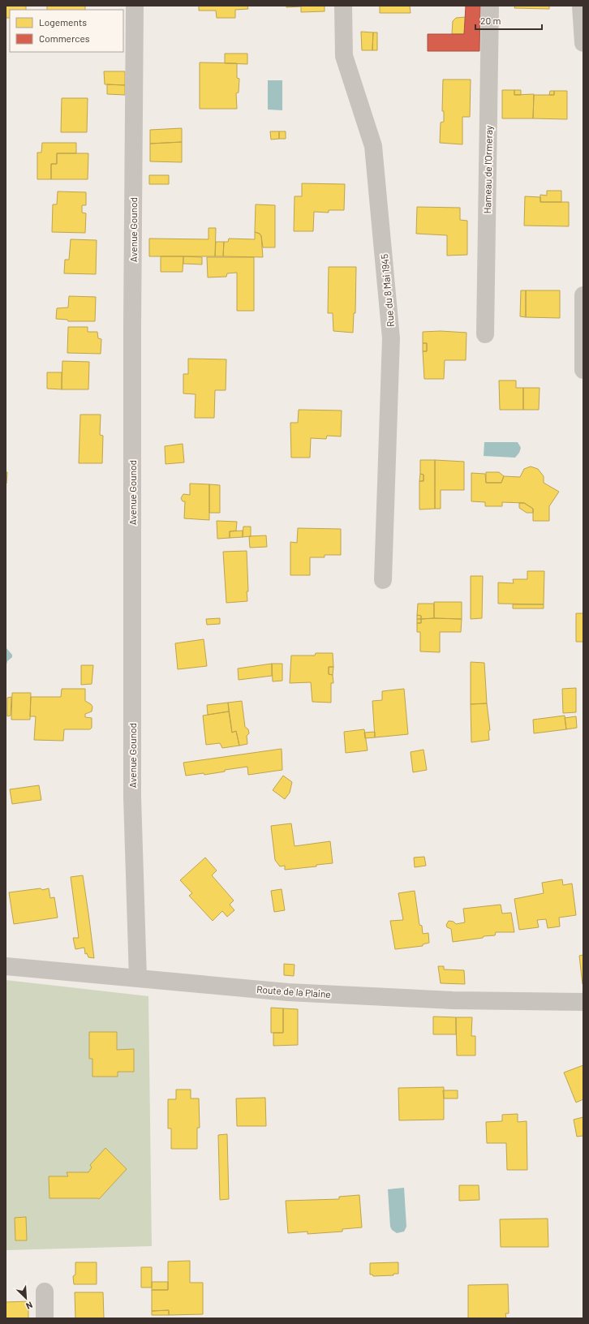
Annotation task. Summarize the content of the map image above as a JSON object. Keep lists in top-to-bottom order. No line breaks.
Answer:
{"streets":{"street":["Hameau de l'Ormeray","Avenue Gounod","Rue du 8 Mai 1945","Route de la Plaine"]},"crossings":[["Avenue Gounod","Route de la Plaine"]],"legend":["Logements","Commerces"],"scale_bar":"20 m","north":"bottom right"}
